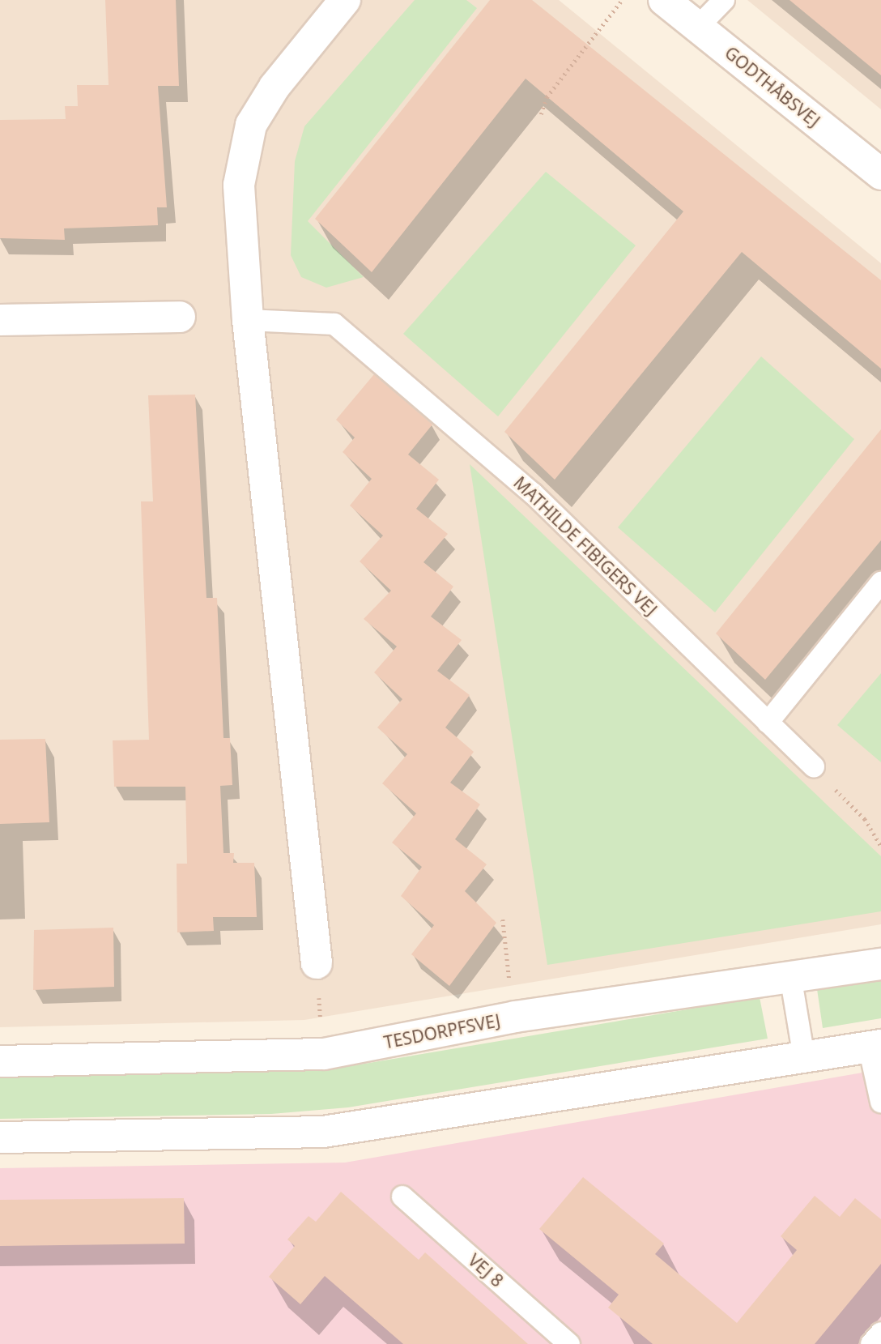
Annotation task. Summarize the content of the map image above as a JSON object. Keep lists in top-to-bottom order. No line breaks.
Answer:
{"streets":{"street":["GODTHÅBSVEJ","TESDORPFSVEJ"],"lane":["MATHILDE FIBIGERS VEJ","VEJ 8"]}}
